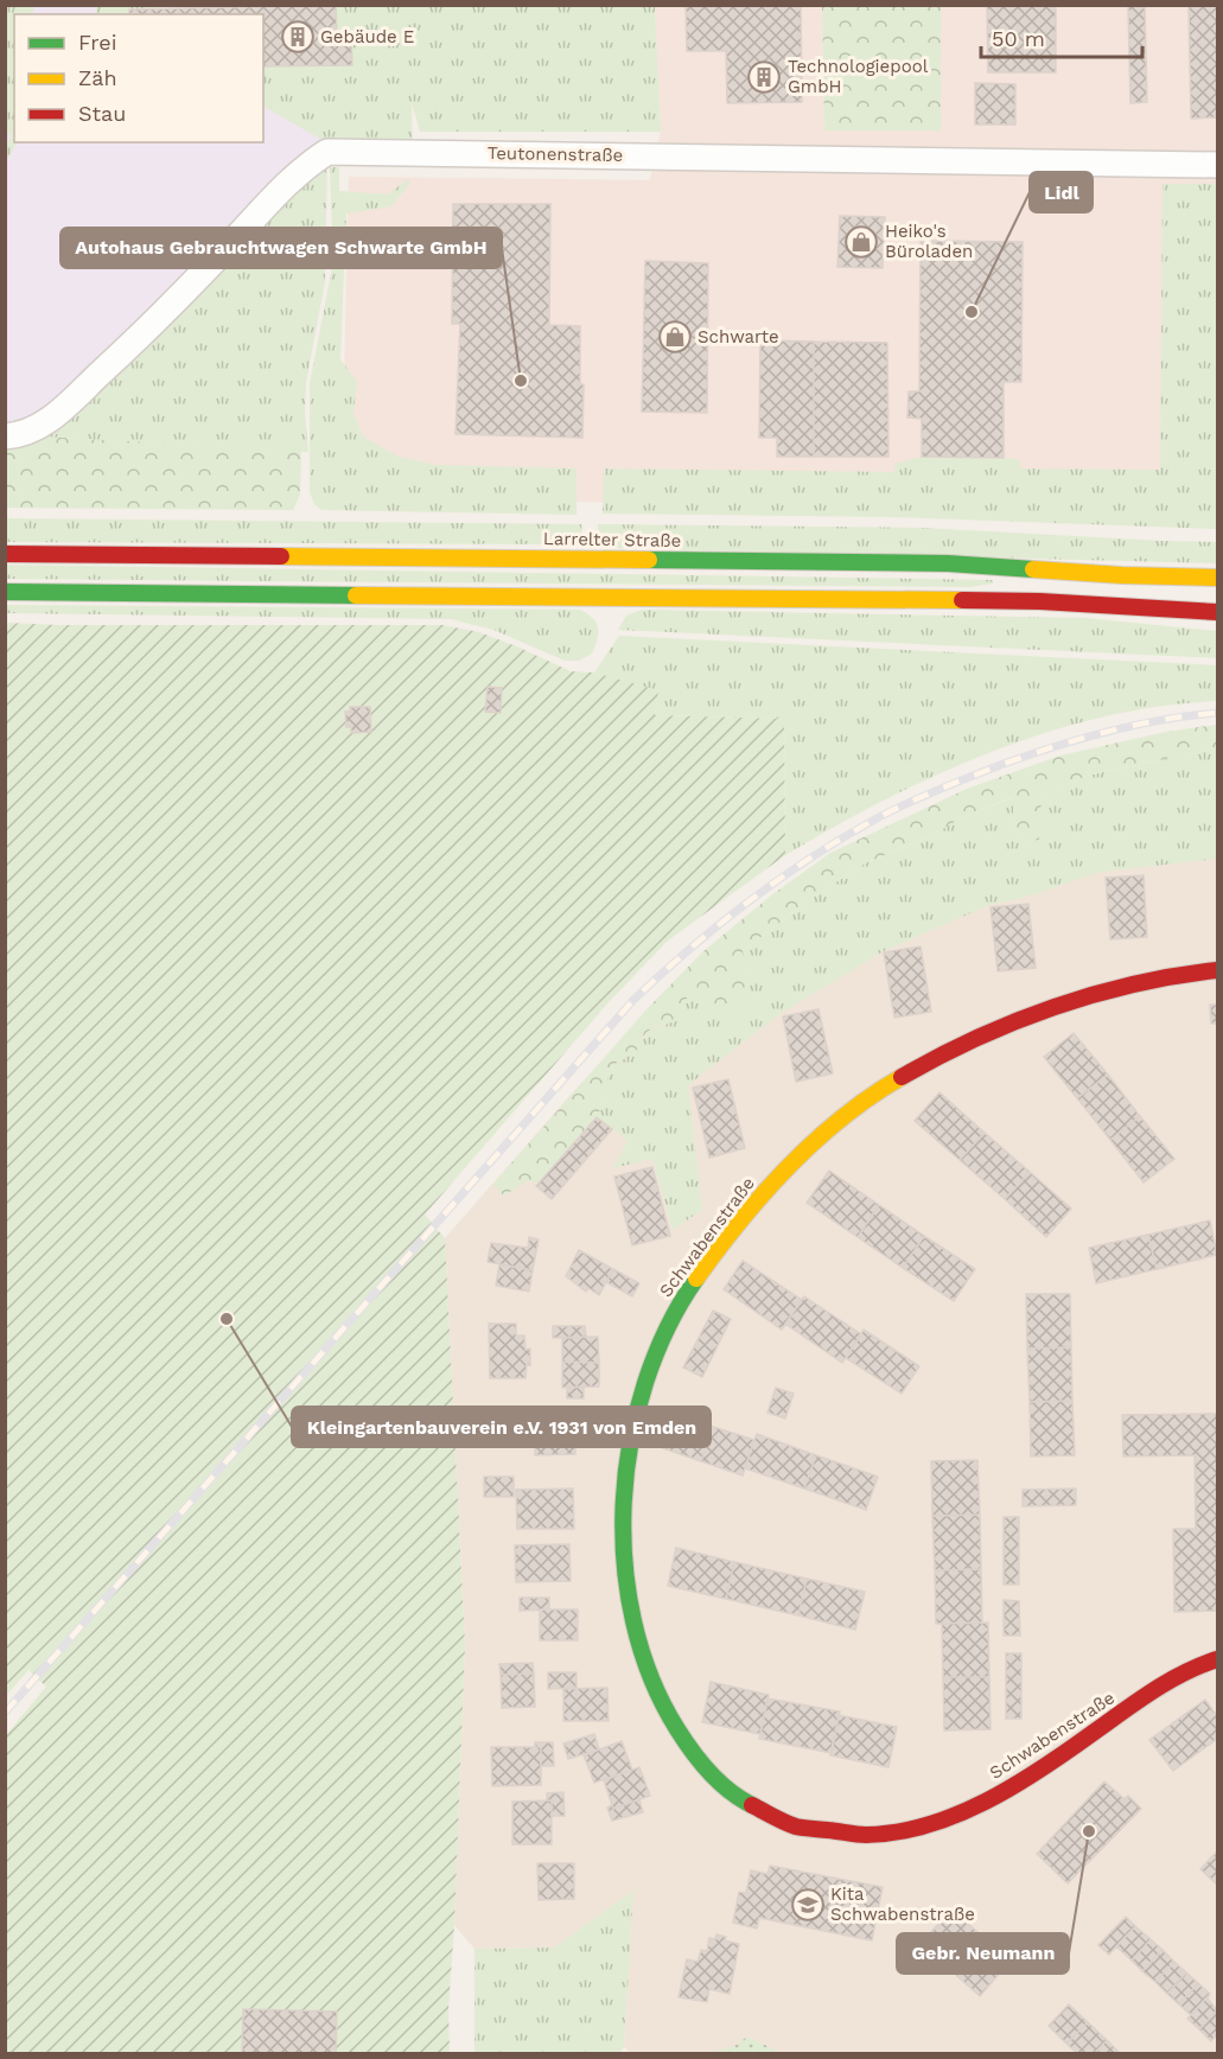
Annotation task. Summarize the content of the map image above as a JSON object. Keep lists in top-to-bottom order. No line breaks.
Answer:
{"streets":{"street":["Teutonenstraße","Larrelter Straße","Schwabenstraße"]},"places":{"building":["Gebäude E","Technologiepool GmbH"],"shop":["Heiko's Büroladen","Schwarte"],"other":["Lidl","Autohaus Gebrauchtwagen Schwarte GmbH","Kleingartenbauverein e.V. 1931 von Emden","Gebr. Neumann"],"school or university":["Kita Schwabenstraße"]},"legend":["Frei","Zäh","Stau"],"scale_bar":"50 m"}
